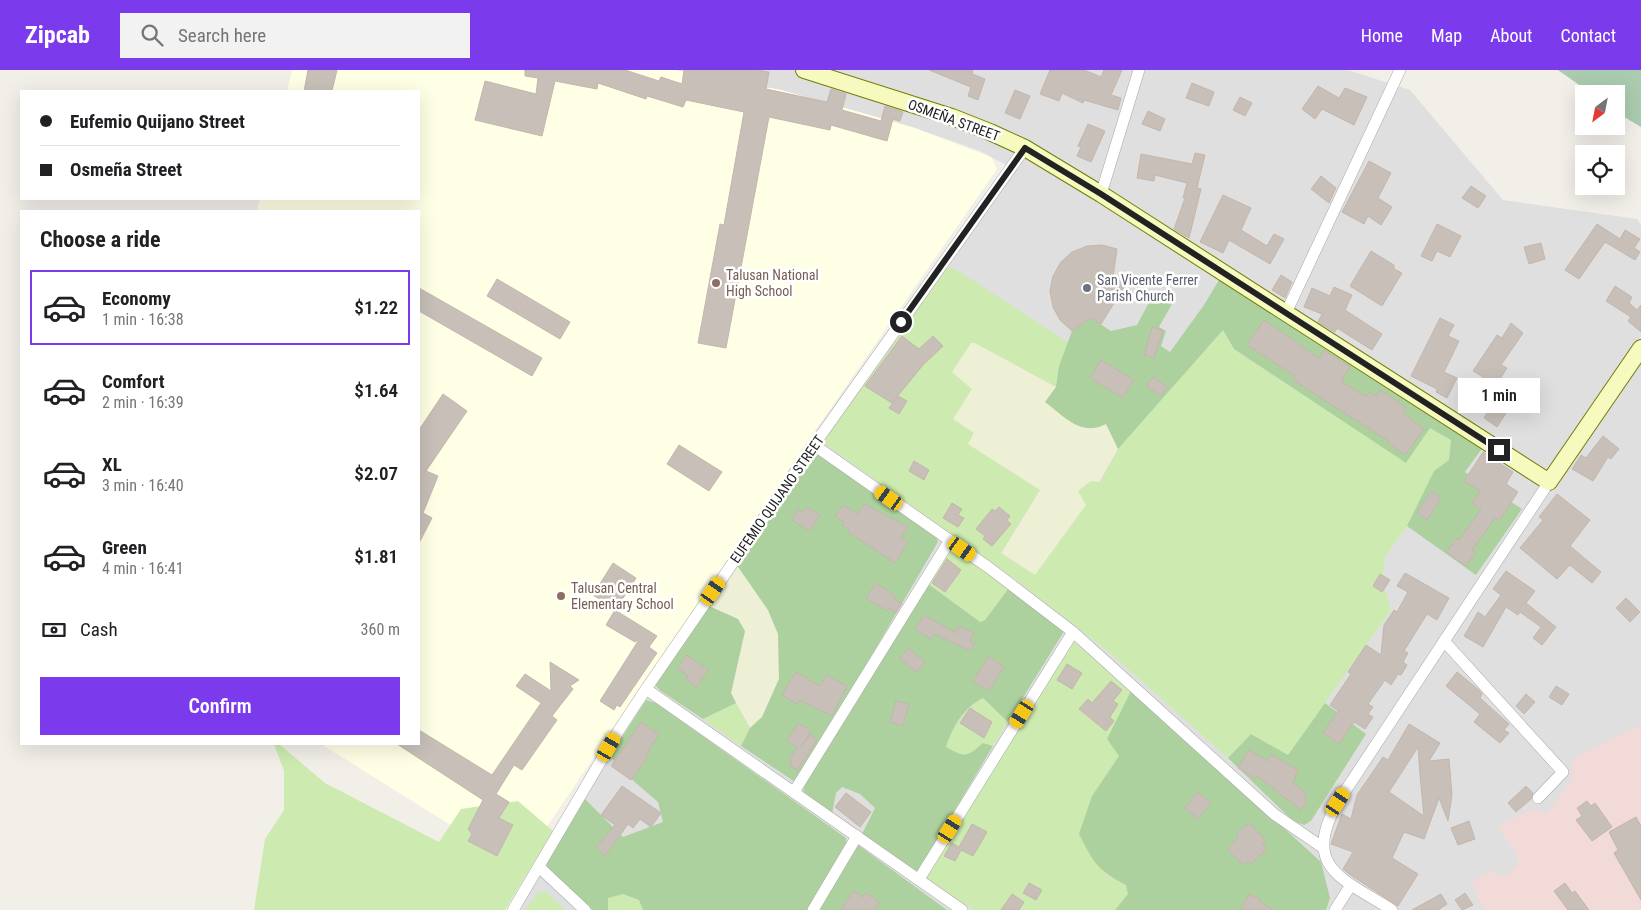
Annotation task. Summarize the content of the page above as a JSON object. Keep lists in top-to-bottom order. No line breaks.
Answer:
{"streets":{"main road":["OSMEÑA STREET"],"street":["EUFEMIO QUIJANO STREET"]},"crossings":[["OSMEÑA STREET","EUFEMIO QUIJANO STREET"]],"places":["Talusan National High School","San Vicente Ferrer Parish Church","Talusan Central Elementary School"],"north":"bottom left","page":{"header":"Zipcab","search":"Search here","nav":["Home","Map","About","Contact"],"banner":["Eufemio Quijano Street","Osmeña Street"],"heading":"Choose a ride","list":[{"name":"Economy","note":"1 min · 16:38","value":"$1.22"},{"name":"Comfort","note":"2 min · 16:39","value":"$1.64"},{"name":"XL","note":"3 min · 16:40","value":"$2.07"},{"name":"Green","note":"4 min · 16:41","value":"$1.81"}],"bubble":"1 min","pay":["Cash","360 m"],"buttons":"Confirm"}}
